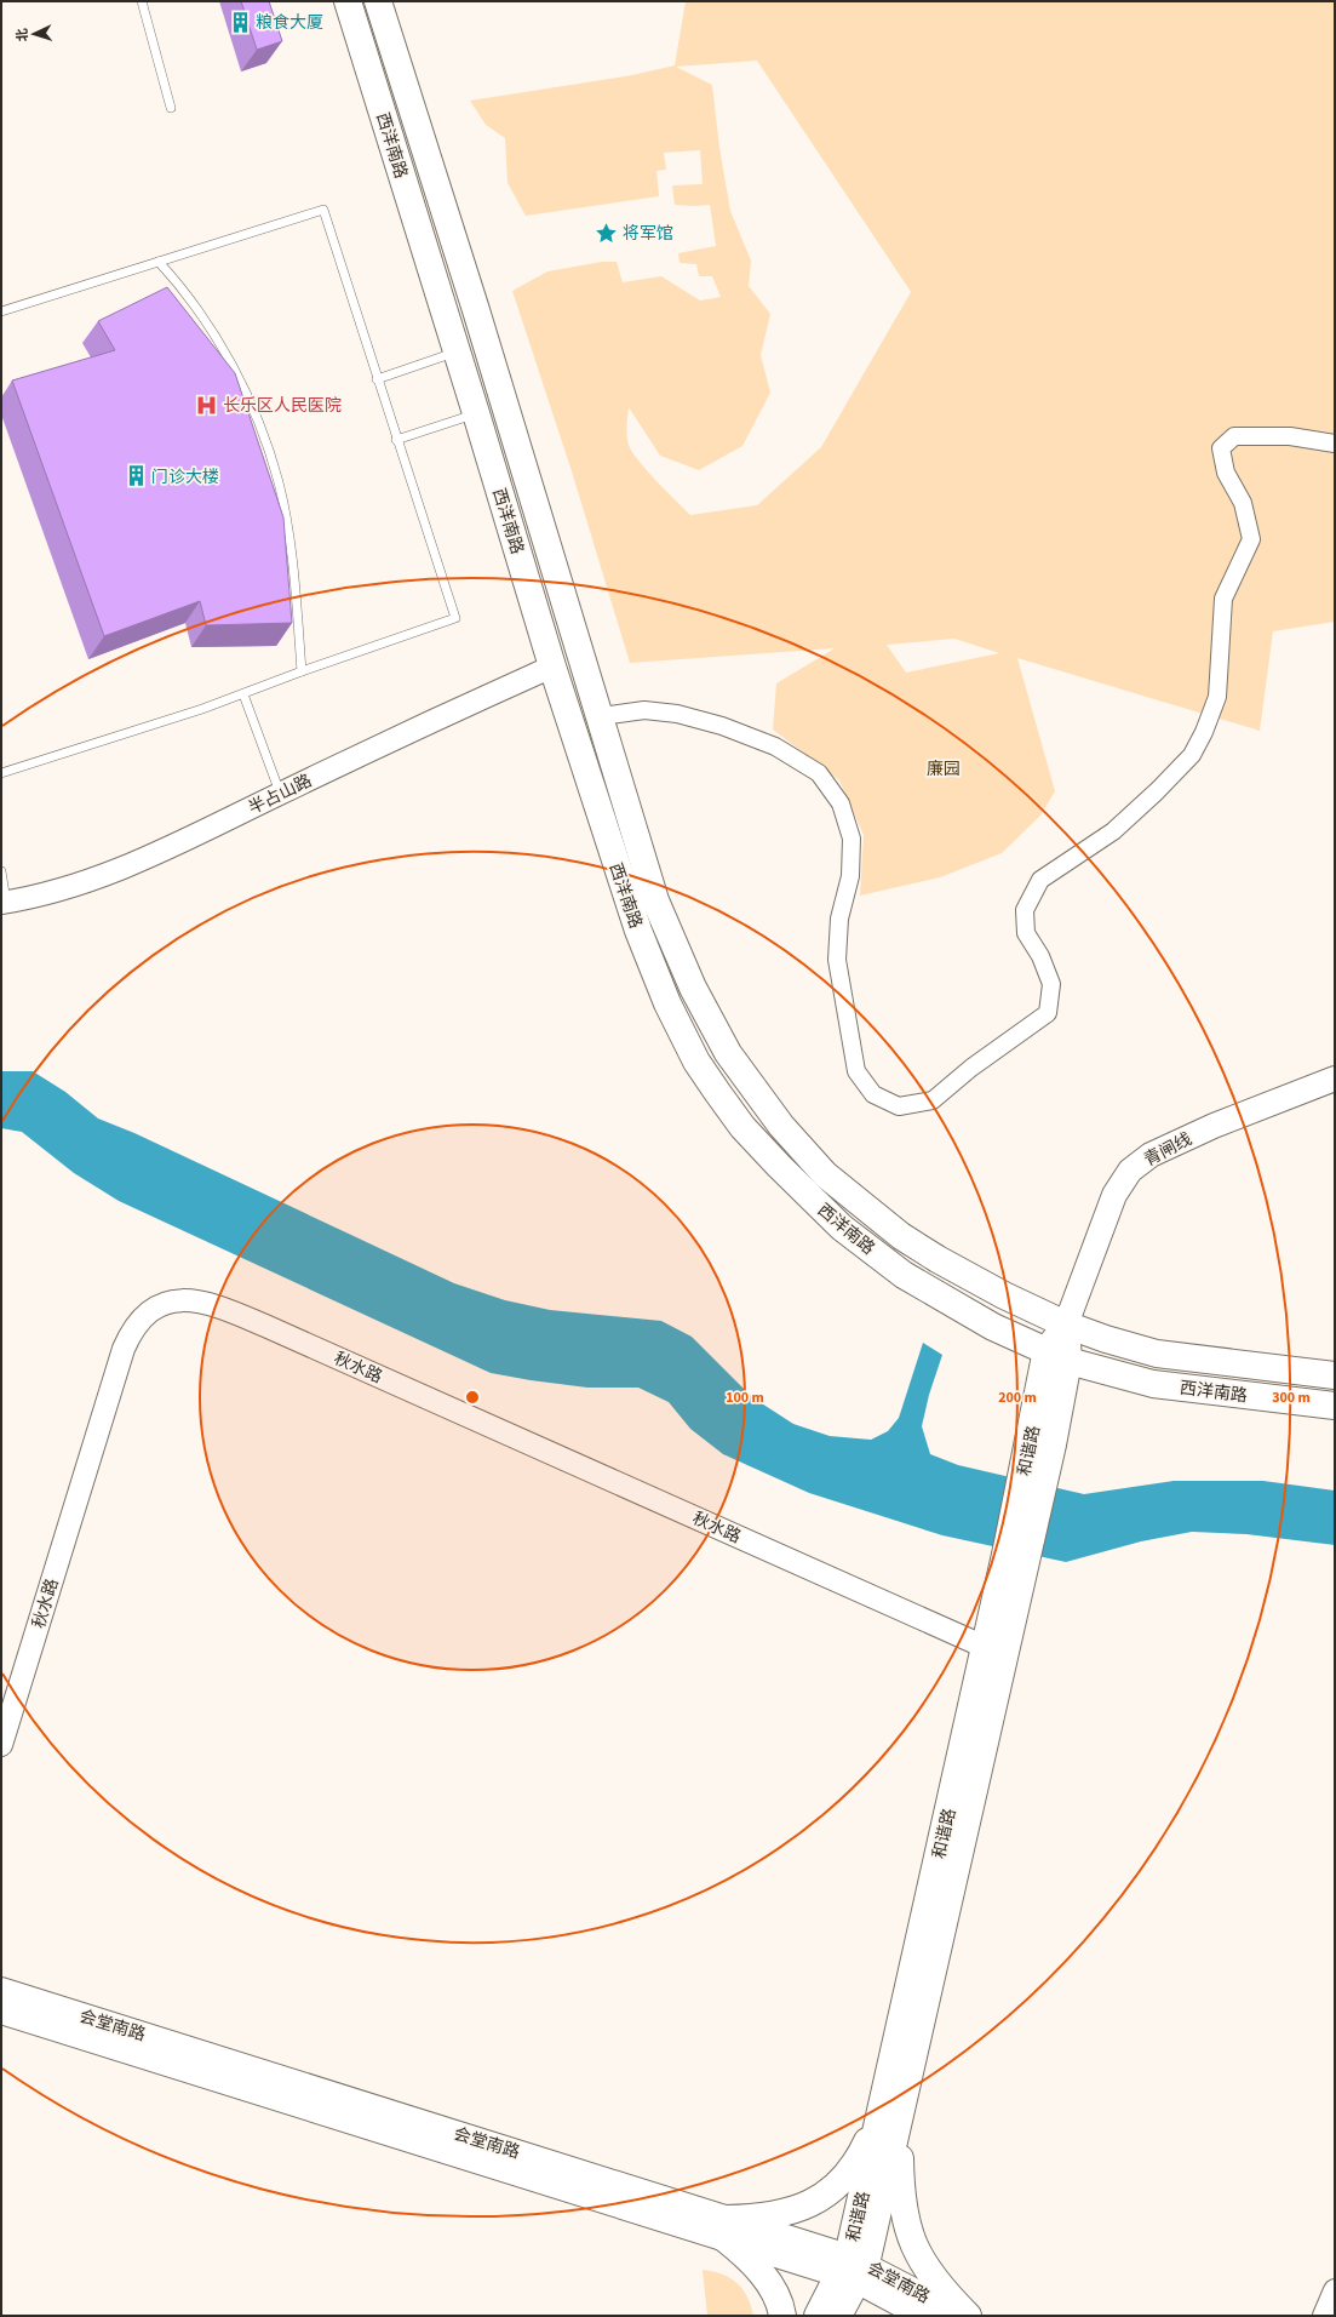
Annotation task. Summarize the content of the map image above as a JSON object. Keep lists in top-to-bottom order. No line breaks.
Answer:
{"streets":{"main road":["西洋南路","青闸线","和谐路","会堂南路"],"street":["半占山路","秋水路"]},"crossings":[["西洋南路","半占山路"],["西洋南路","青闸线"],["西洋南路","和谐路"],["青闸线","和谐路"],["秋水路","和谐路"],["和谐路","会堂南路"]],"parks":["廉园"],"places":{"building":["粮食大厦","门诊大楼"],"place":["将军馆"],"hospital":["长乐区人民医院"]},"north":"left","rings":["100 m","200 m","300 m"]}
